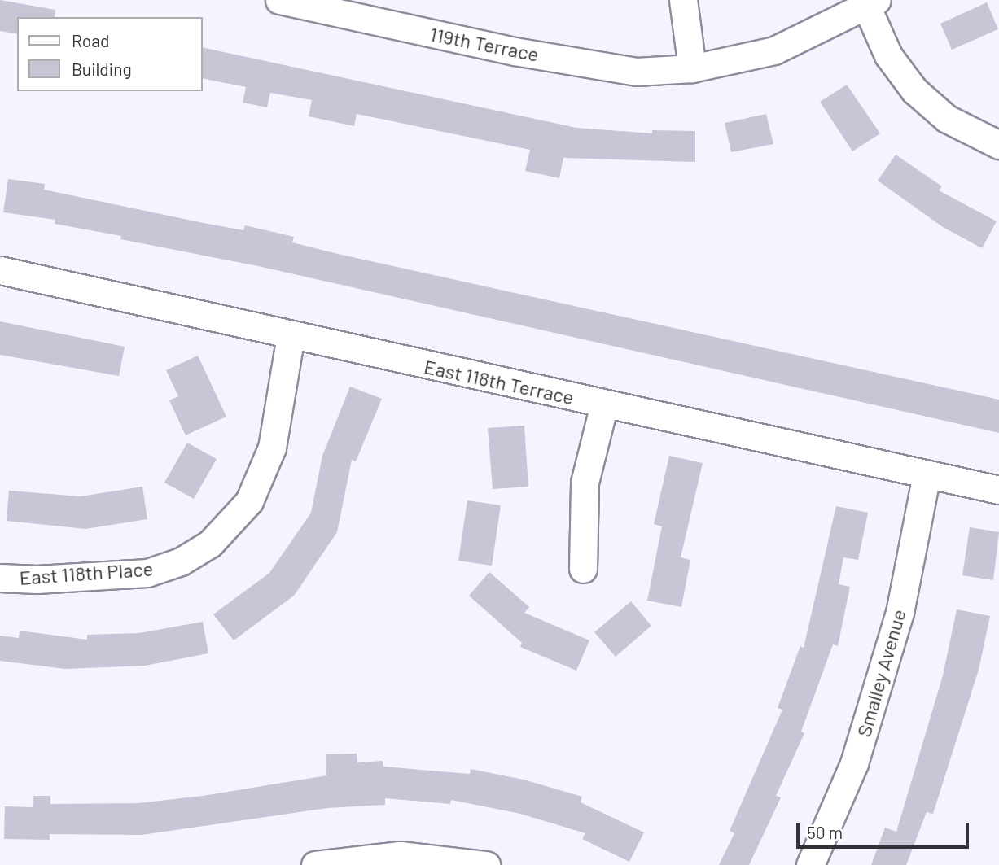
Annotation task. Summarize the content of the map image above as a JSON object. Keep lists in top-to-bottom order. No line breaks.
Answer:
{"streets":{"street":["119th Terrace","East 118th Terrace","East 118th Place","Smalley Avenue"]},"crossings":[["East 118th Terrace","East 118th Place"],["East 118th Terrace","Smalley Avenue"]],"legend":["Road","Building"],"scale_bar":"50 m"}
